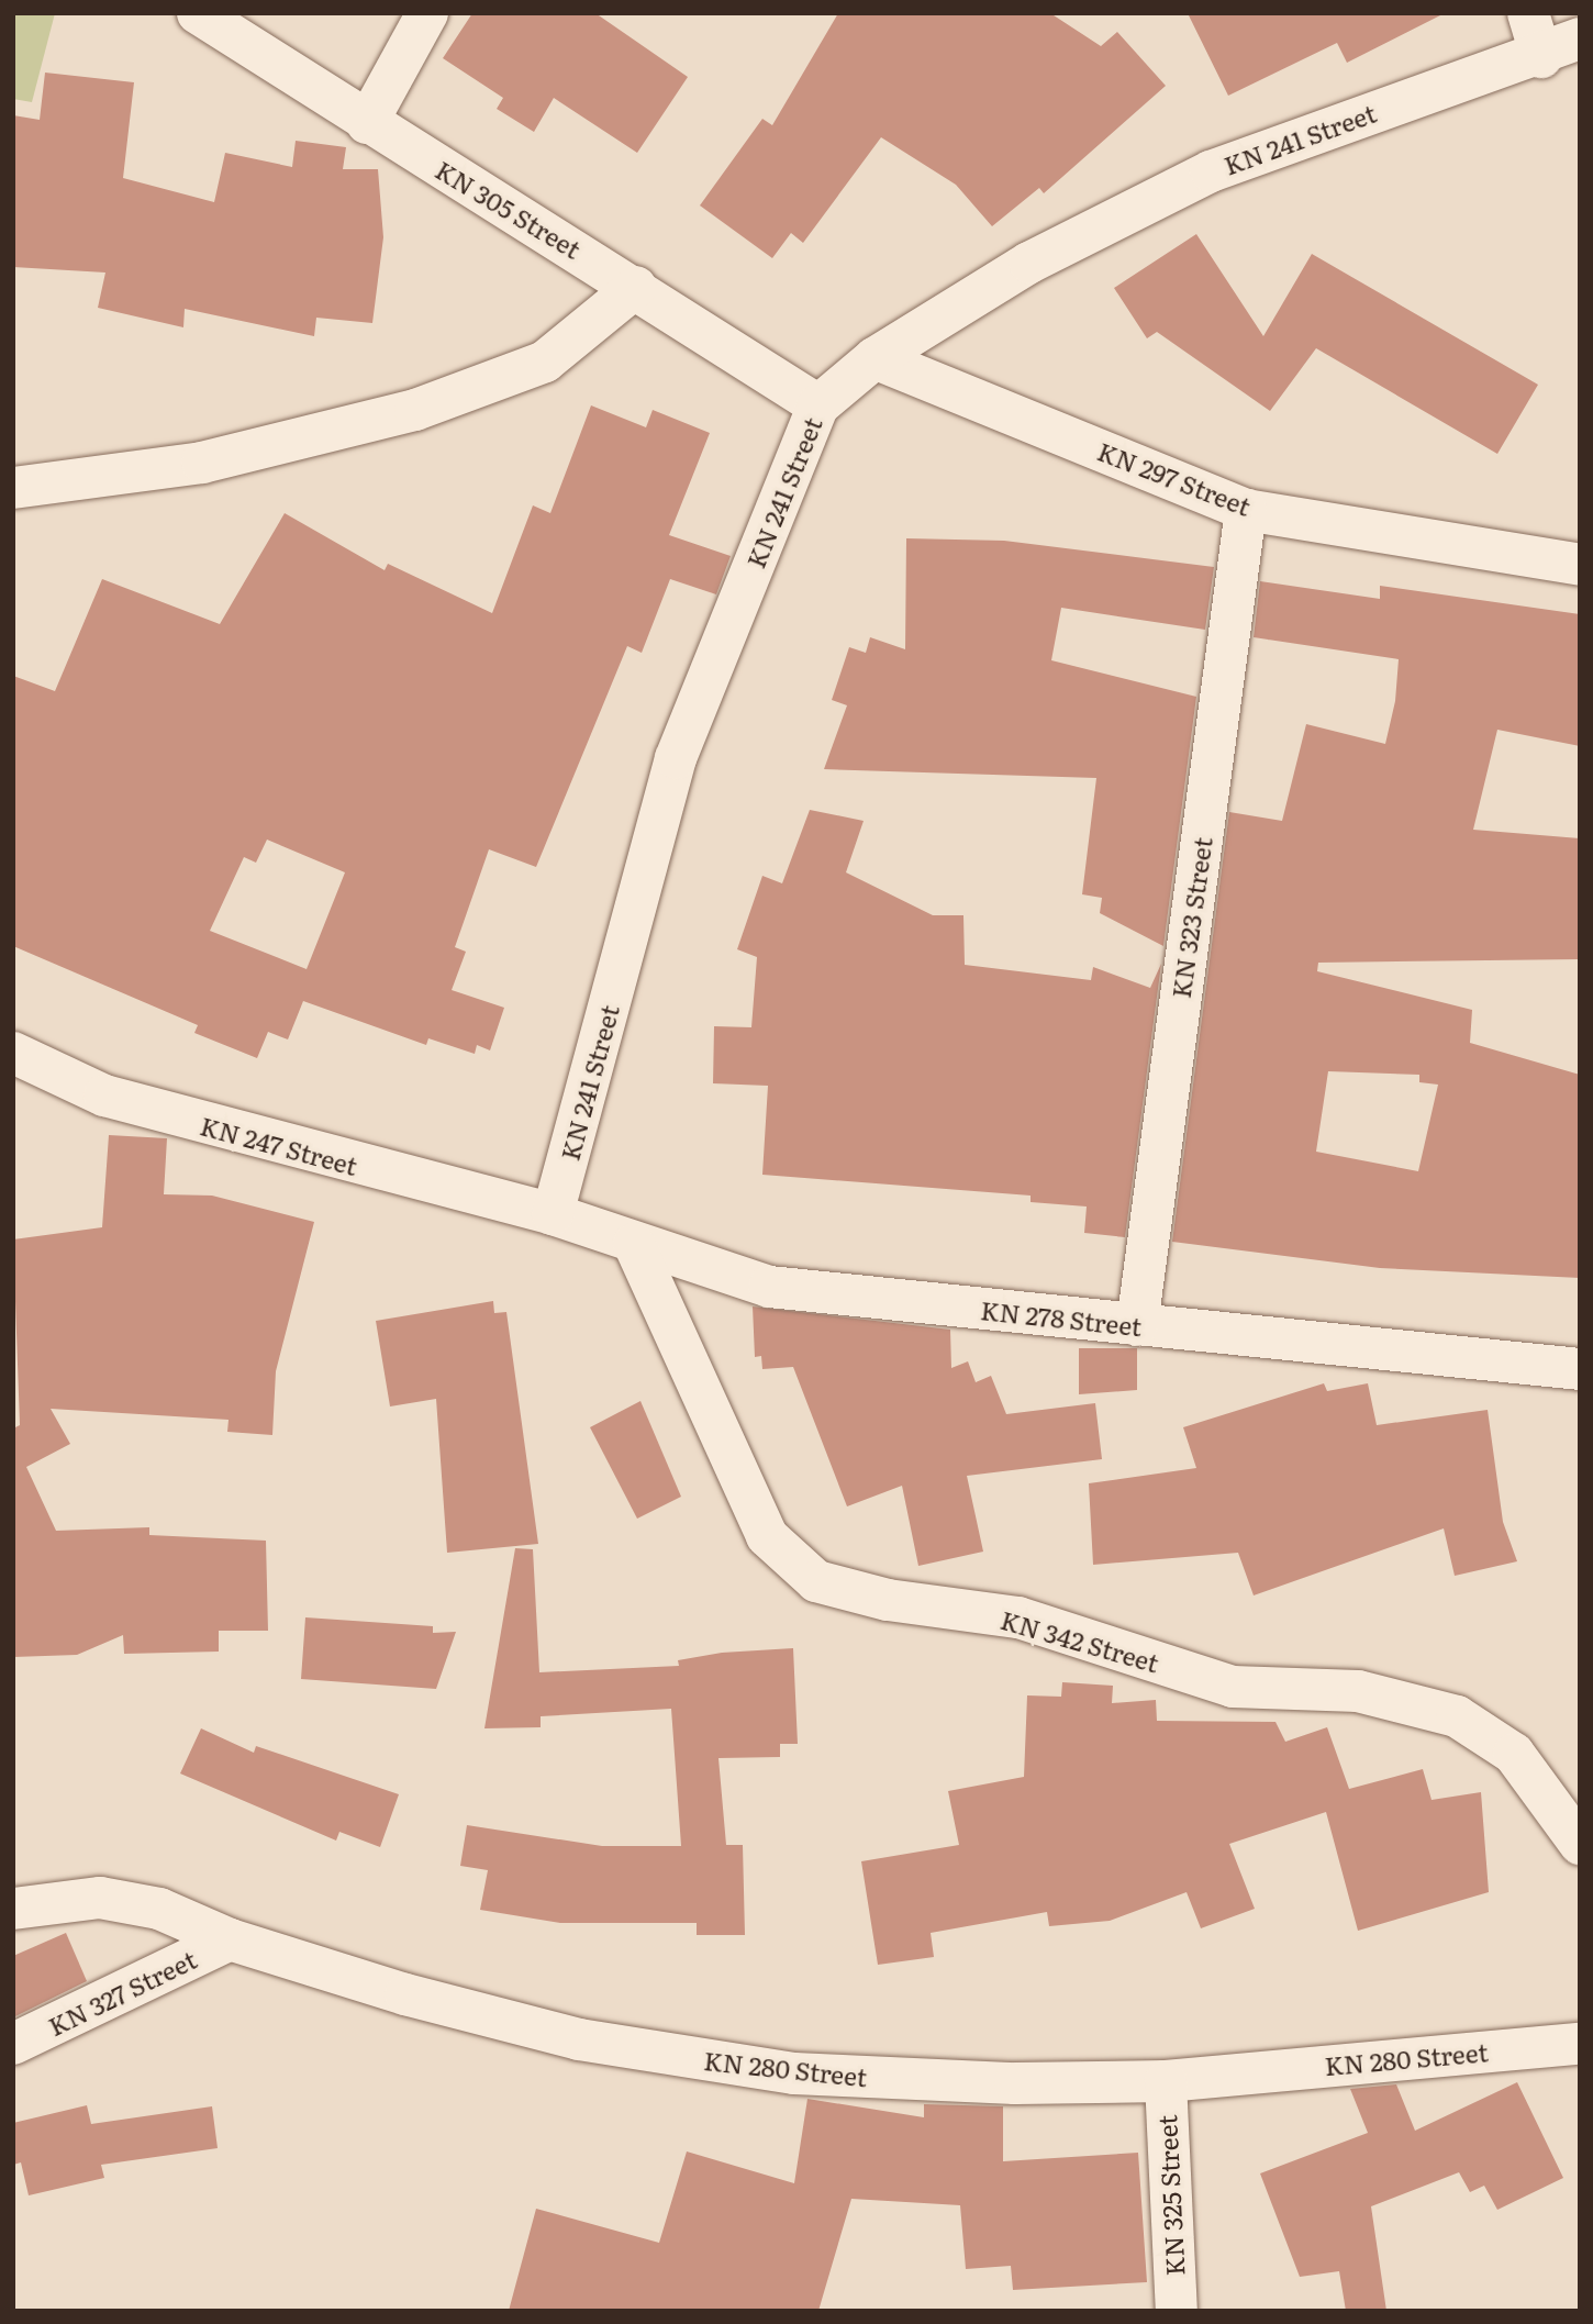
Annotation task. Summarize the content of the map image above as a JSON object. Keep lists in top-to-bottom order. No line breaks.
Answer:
{"streets":{"street":["KN 241 Street","KN 305 Street","KN 297 Street","KN 323 Street","KN 247 Street","KN 278 Street","KN 342 Street","KN 327 Street","KN 280 Street","KN 325 Street"]},"crossings":[["KN 241 Street","KN 305 Street"],["KN 241 Street","KN 297 Street"],["KN 241 Street","KN 247 Street"],["KN 241 Street","KN 278 Street"],["KN 297 Street","KN 323 Street"],["KN 323 Street","KN 278 Street"],["KN 247 Street","KN 278 Street"],["KN 278 Street","KN 342 Street"],["KN 327 Street","KN 280 Street"],["KN 280 Street","KN 325 Street"]]}
